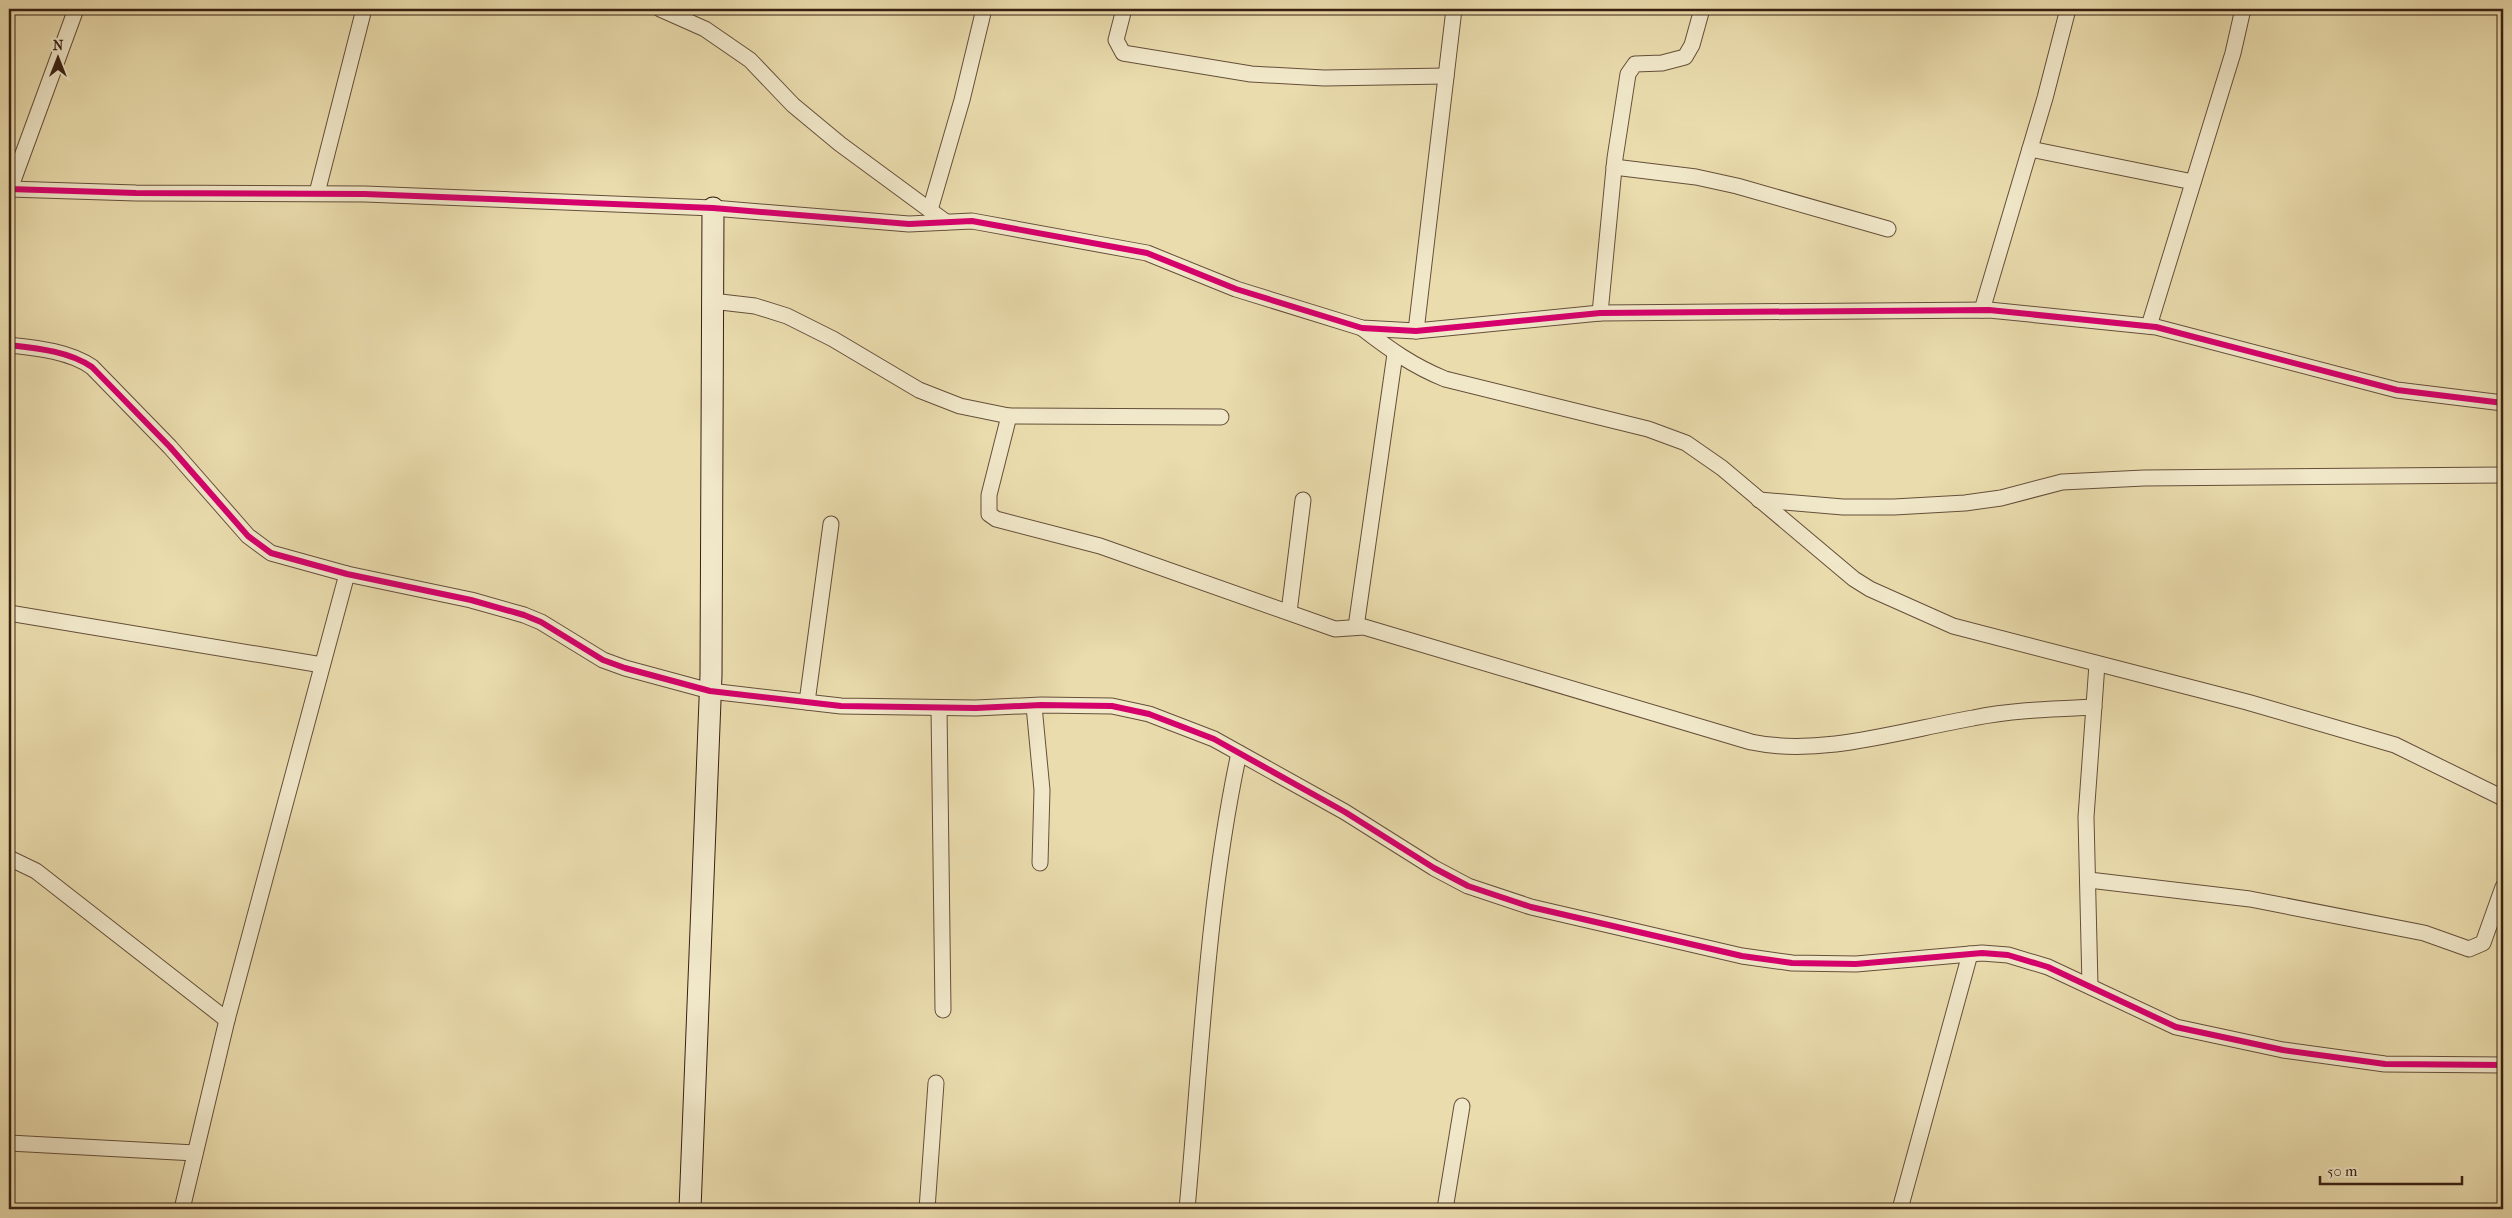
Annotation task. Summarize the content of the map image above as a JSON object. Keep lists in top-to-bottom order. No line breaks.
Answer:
{"scale_bar":"50 m","north":"top"}
